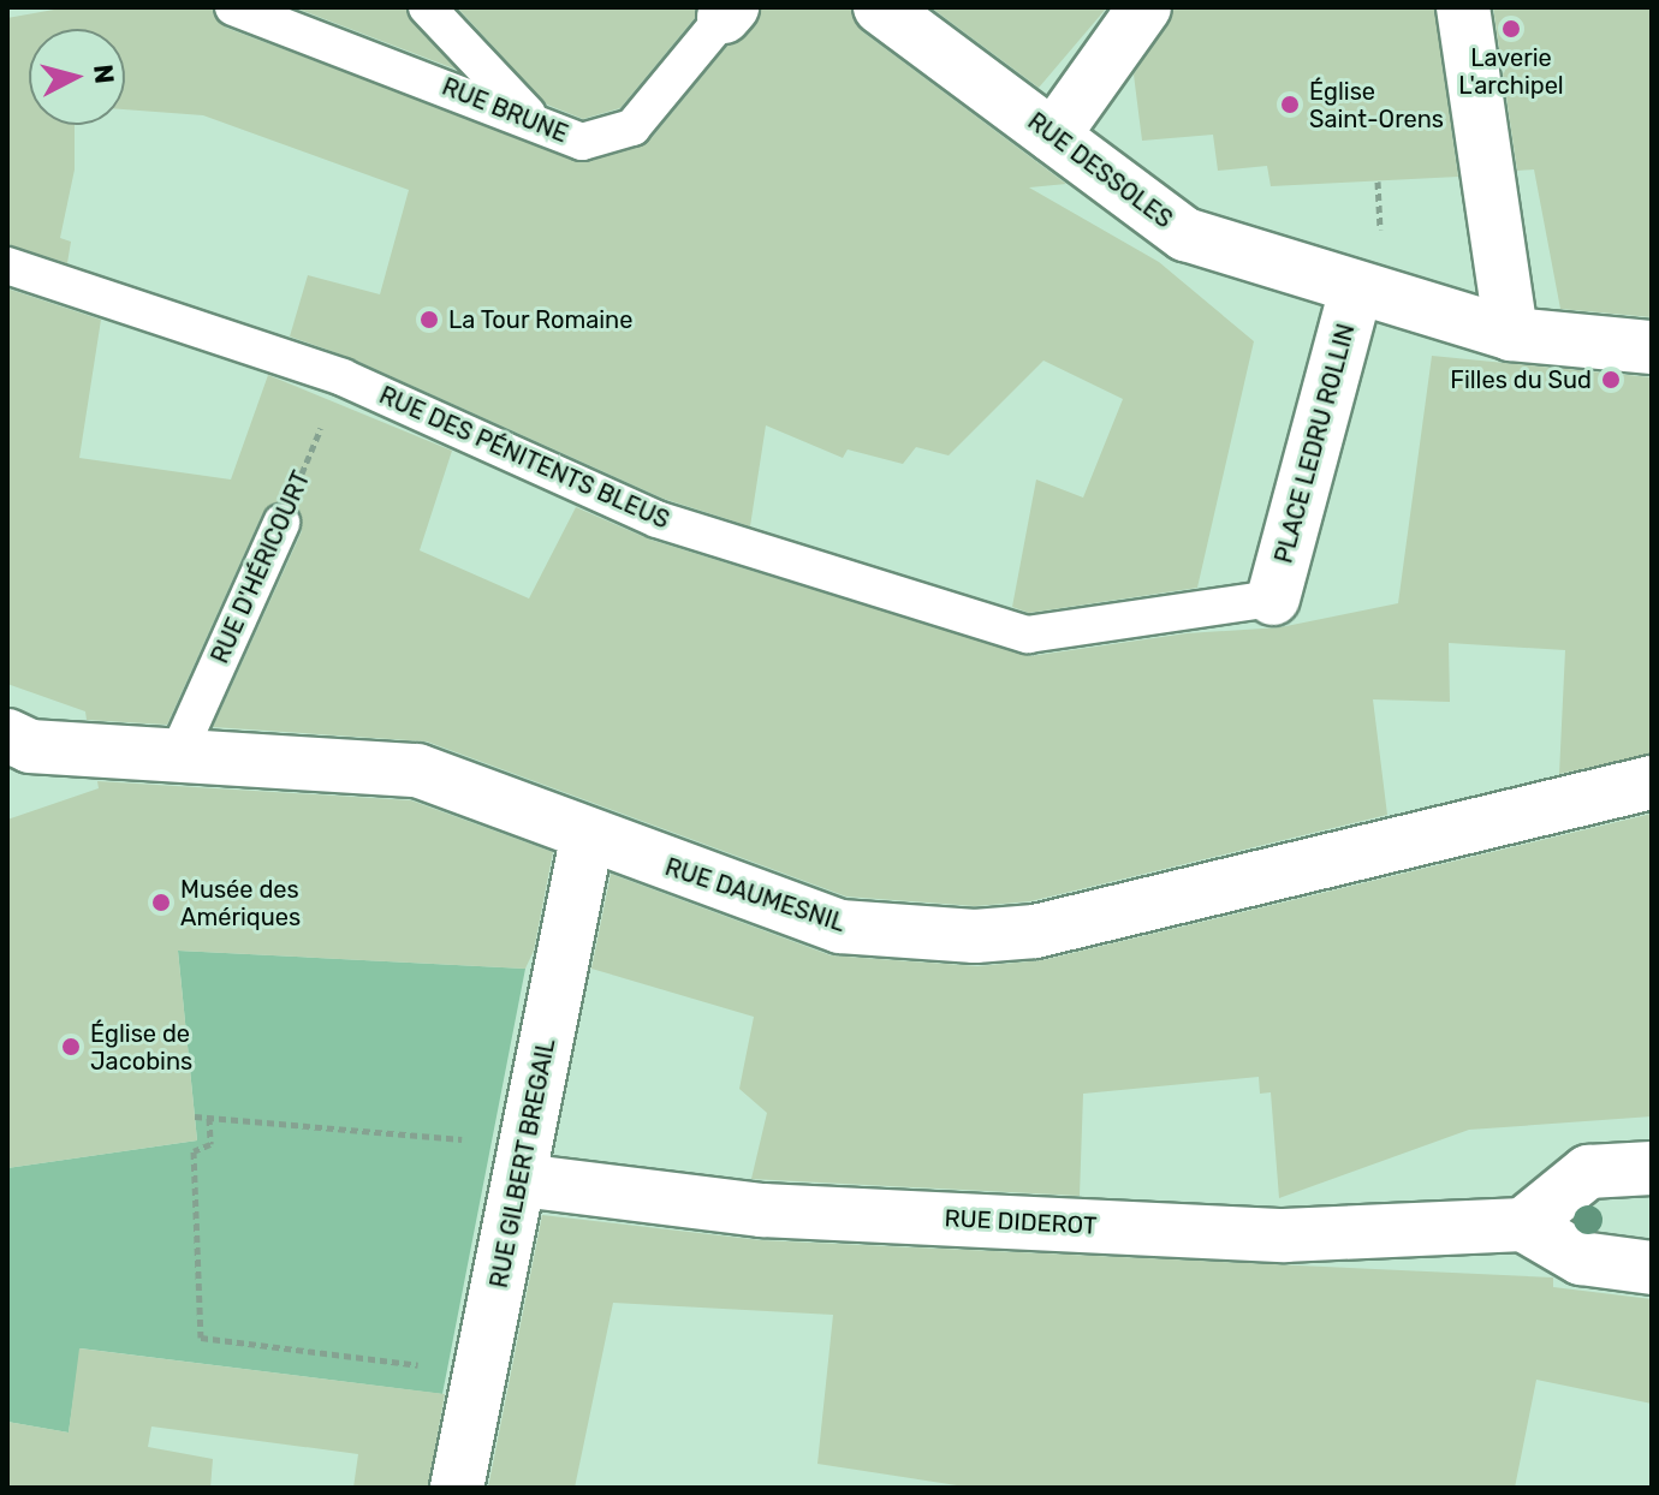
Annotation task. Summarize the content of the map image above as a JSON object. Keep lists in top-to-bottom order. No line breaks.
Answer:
{"streets":{"street":["RUE DESSOLES","PLACE LEDRU ROLLIN","RUE DAUMESNIL","RUE GILBERT BREGAIL","RUE DIDEROT"],"lane":["RUE BRUNE","RUE DES PÉNITENTS BLEUS","RUE D'HÉRICOURT"]},"crossings":[["RUE DESSOLES","PLACE LEDRU ROLLIN"],["PLACE LEDRU ROLLIN","RUE DES PÉNITENTS BLEUS"],["RUE DES PÉNITENTS BLEUS","RUE D'HÉRICOURT"],["RUE D'HÉRICOURT","RUE DAUMESNIL"],["RUE DAUMESNIL","RUE GILBERT BREGAIL"],["RUE GILBERT BREGAIL","RUE DIDEROT"]],"places":["Laverie L'archipel","Église Saint-Orens","La Tour Romaine","Filles du Sud","Musée des Amériques","Église de Jacobins"],"north":"right"}
